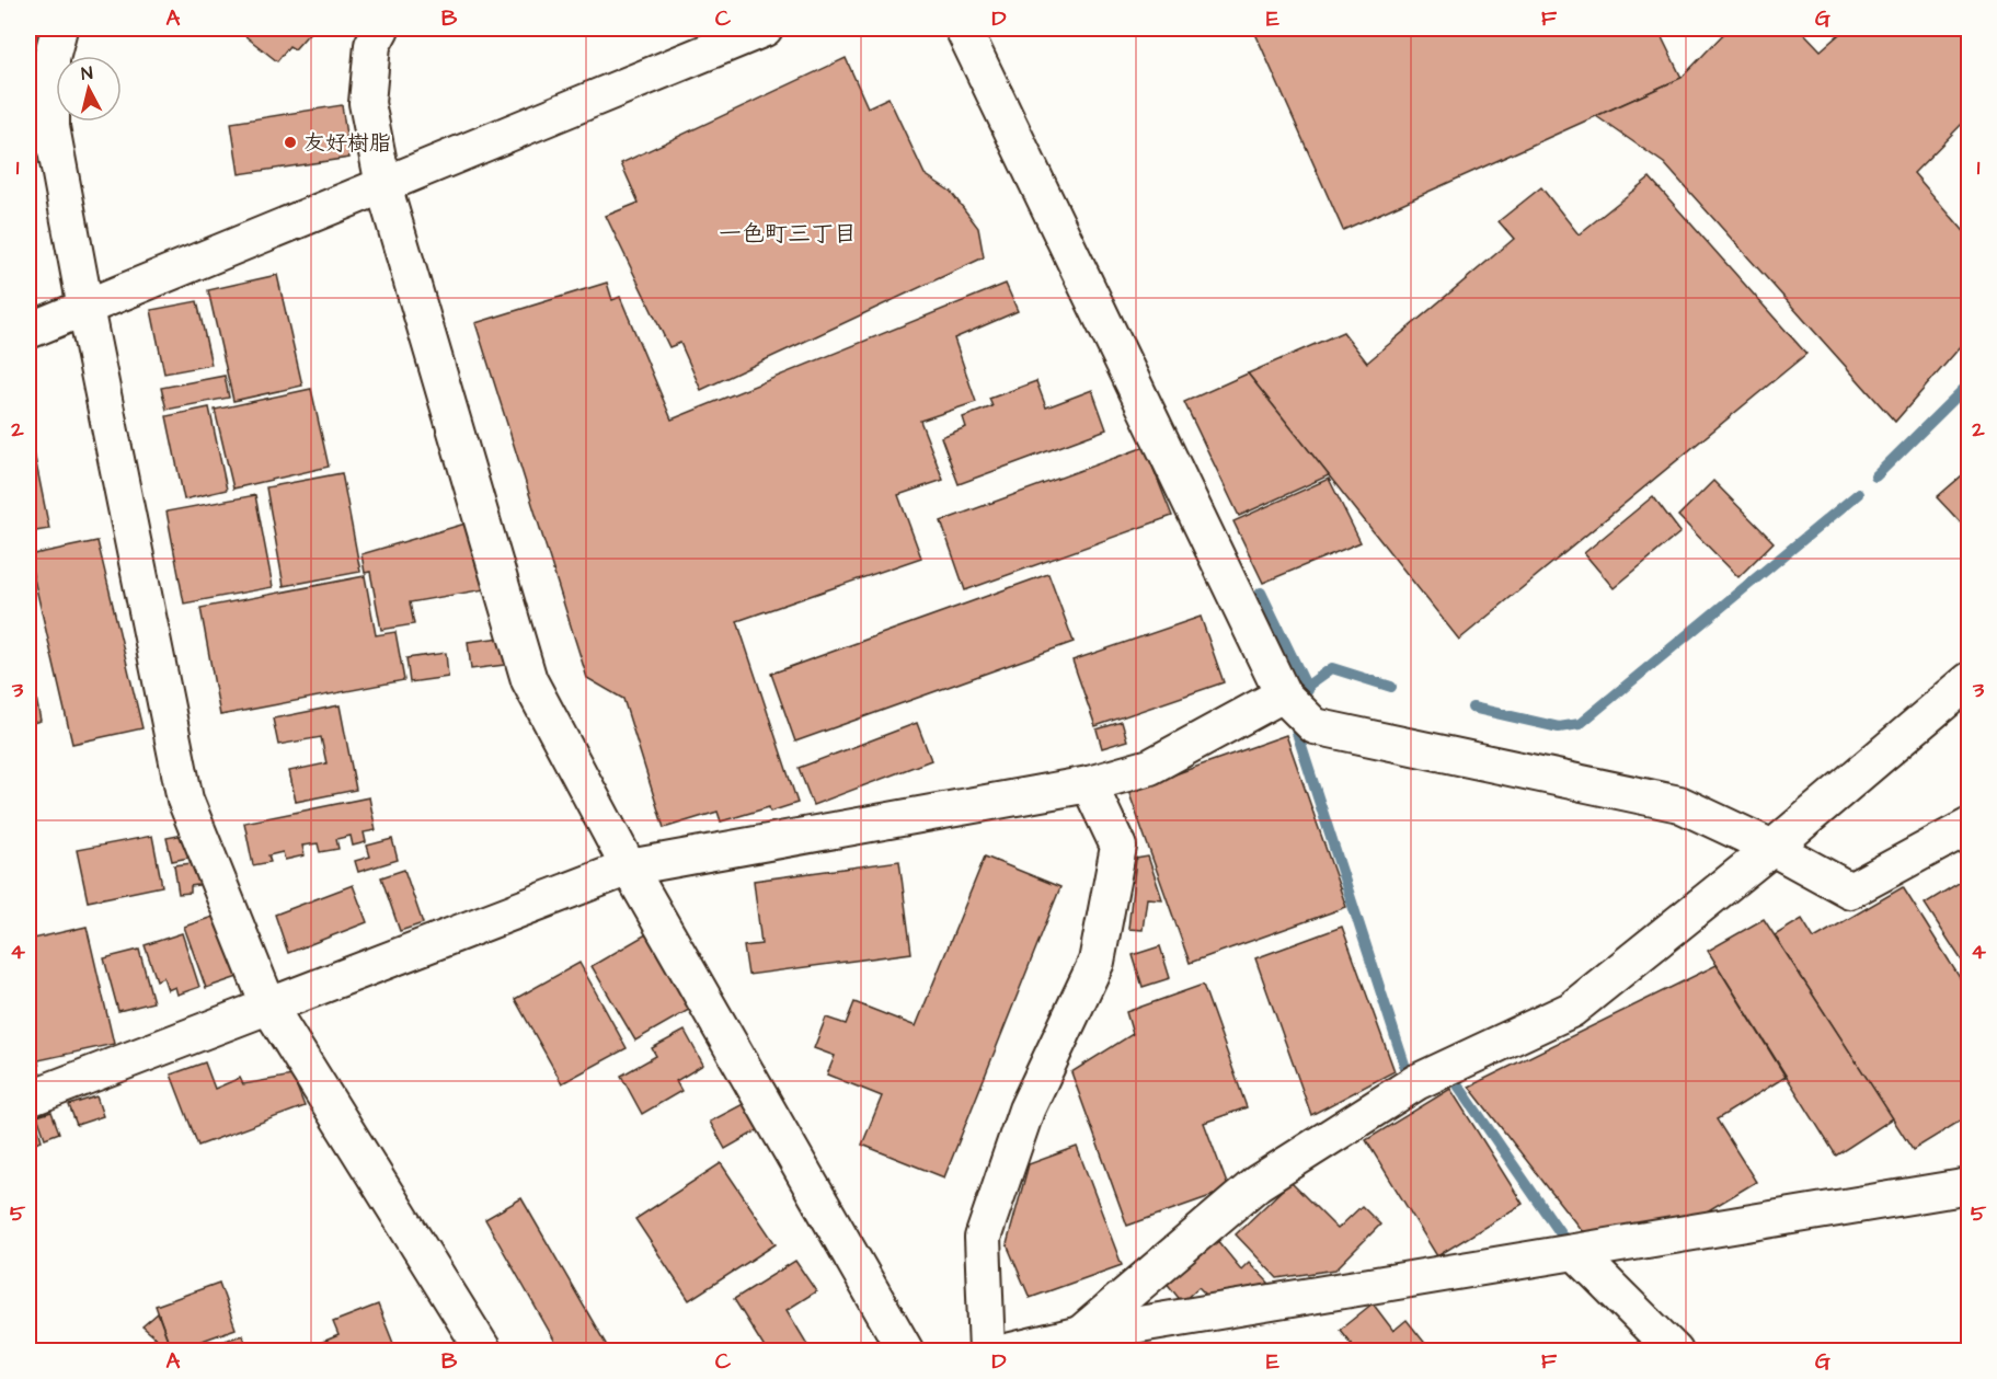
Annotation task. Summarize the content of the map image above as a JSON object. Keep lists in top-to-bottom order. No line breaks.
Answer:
{"districts":["一色町三丁目"],"places":["友好樹脂"],"north":"top","grid":{"columns":["A","B","C","D","E","F","G"],"rows":["1","2","3","4","5"]}}
